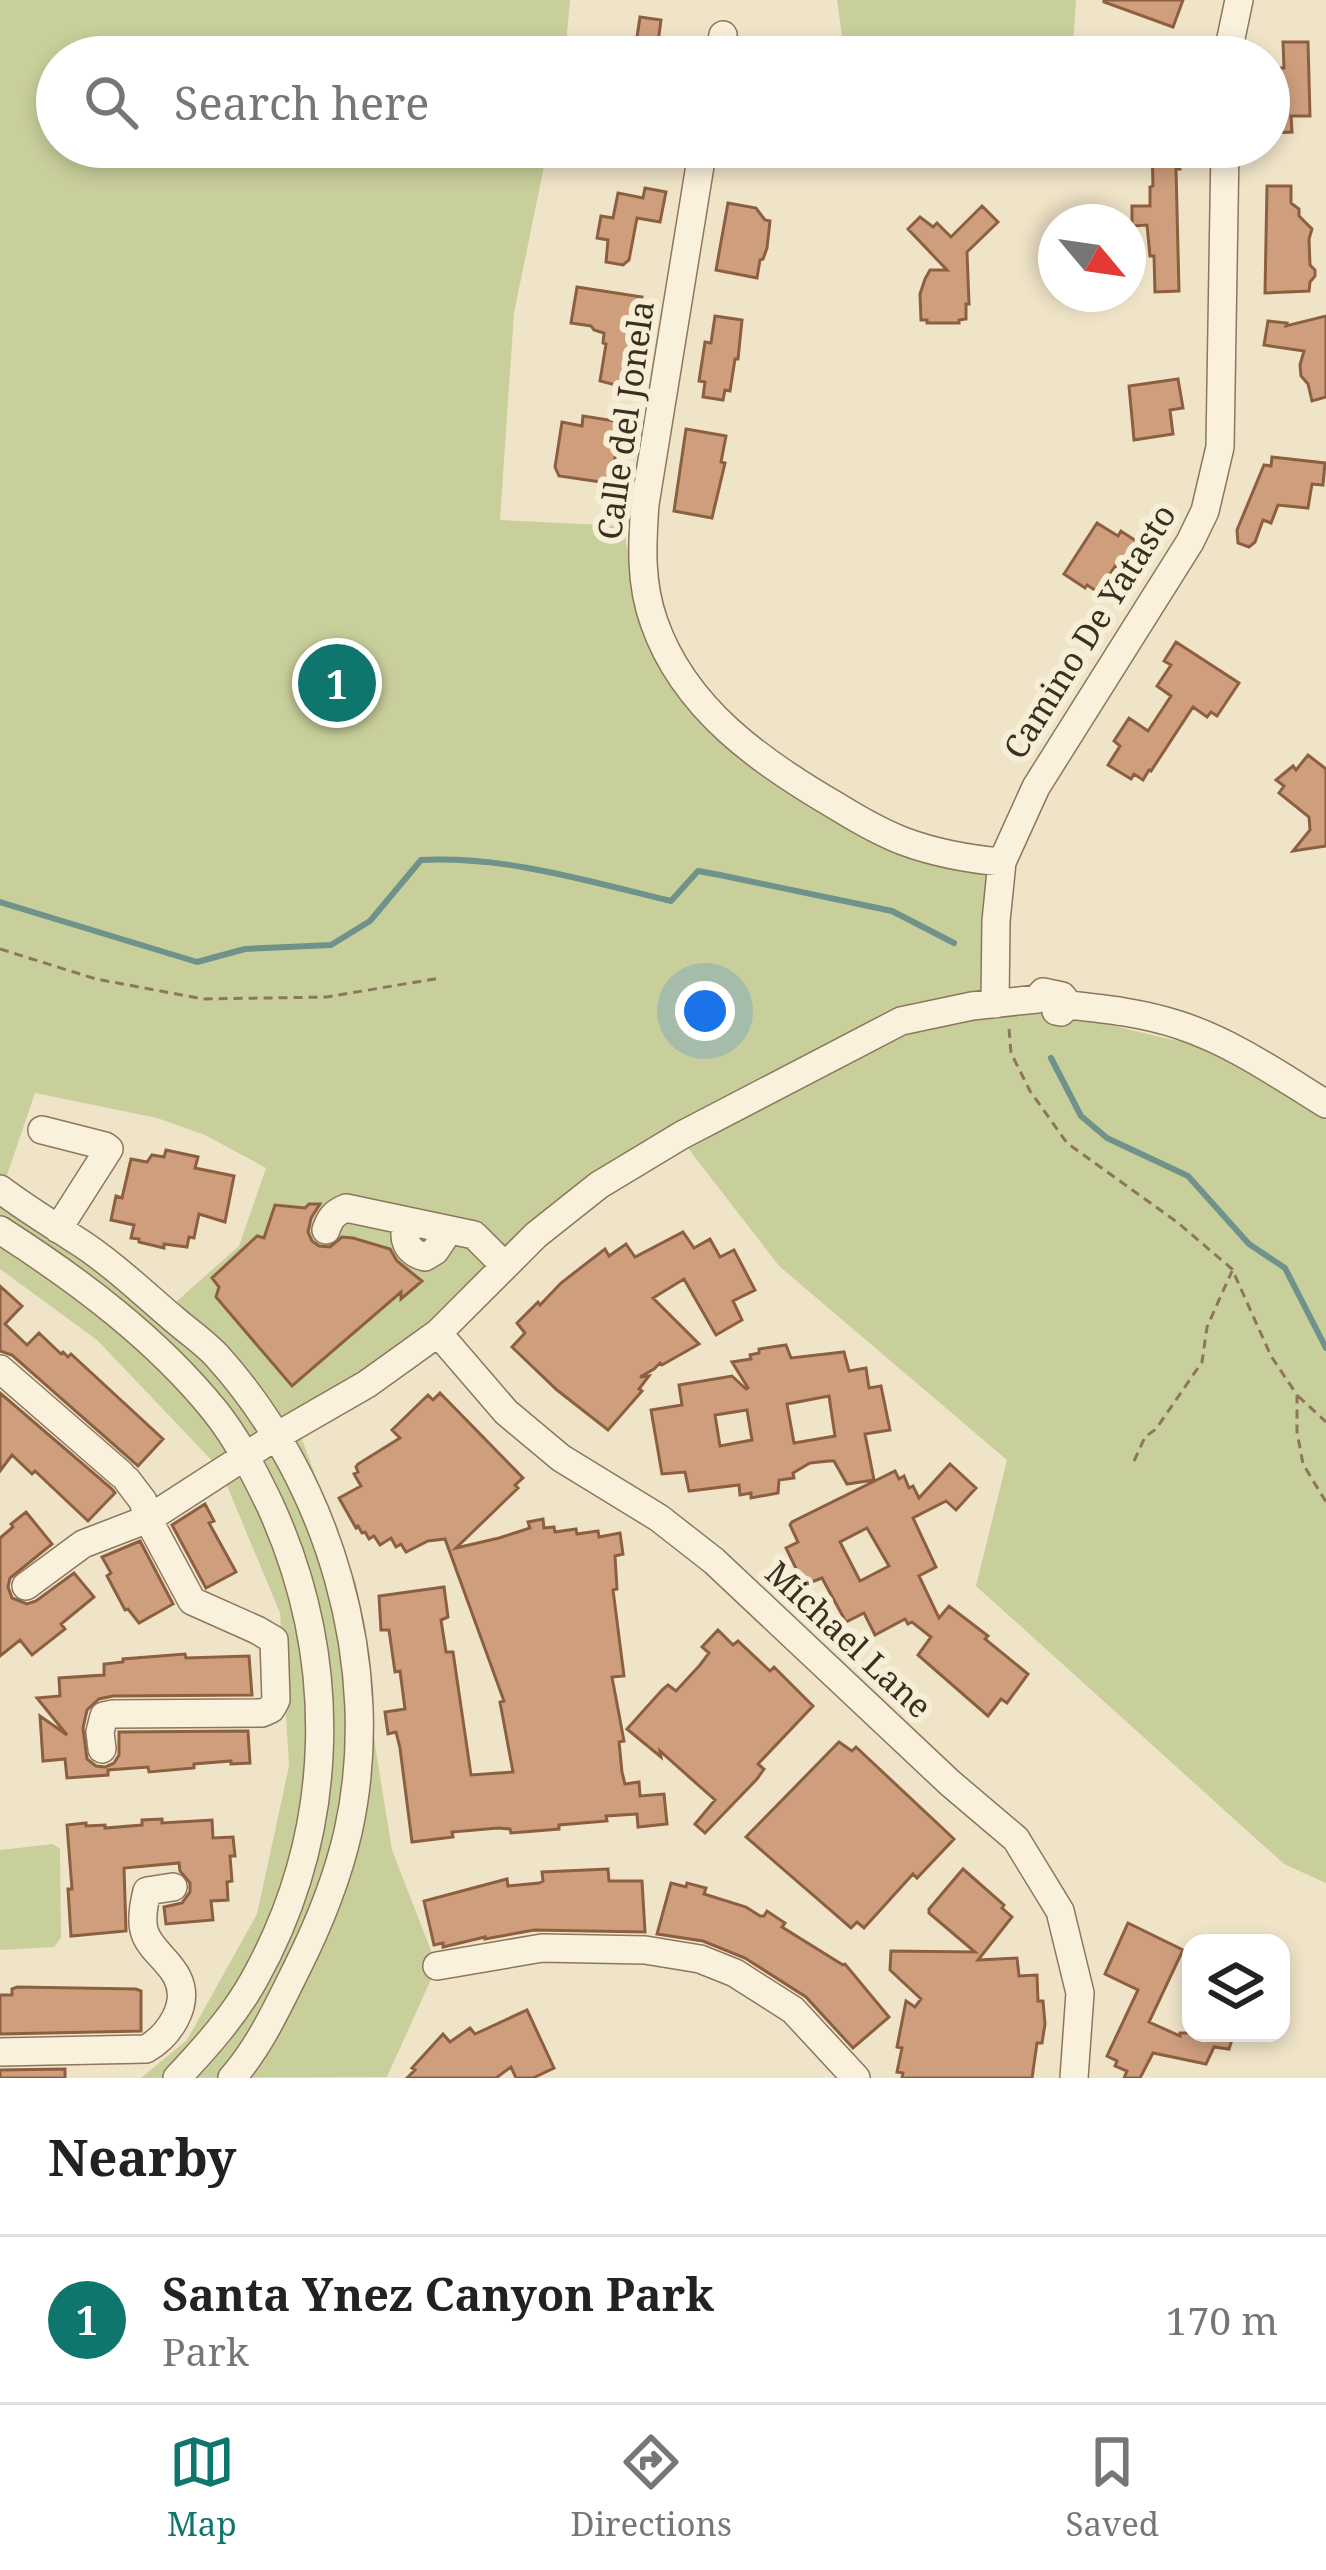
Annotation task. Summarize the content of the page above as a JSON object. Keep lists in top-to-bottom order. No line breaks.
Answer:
{"streets":{"street":["Calle del Jonela","Camino De Yatasto","Michael Lane"]},"crossings":[["Calle del Jonela","Camino De Yatasto"]],"north":"bottom right","page":{"search":"Search here","pins":"1","heading":"Nearby","list":[{"mark":"1","name":"Santa Ynez Canyon Park","note":"Park","value":"170 m"}],"nav":["Map","Directions","Saved"]}}
